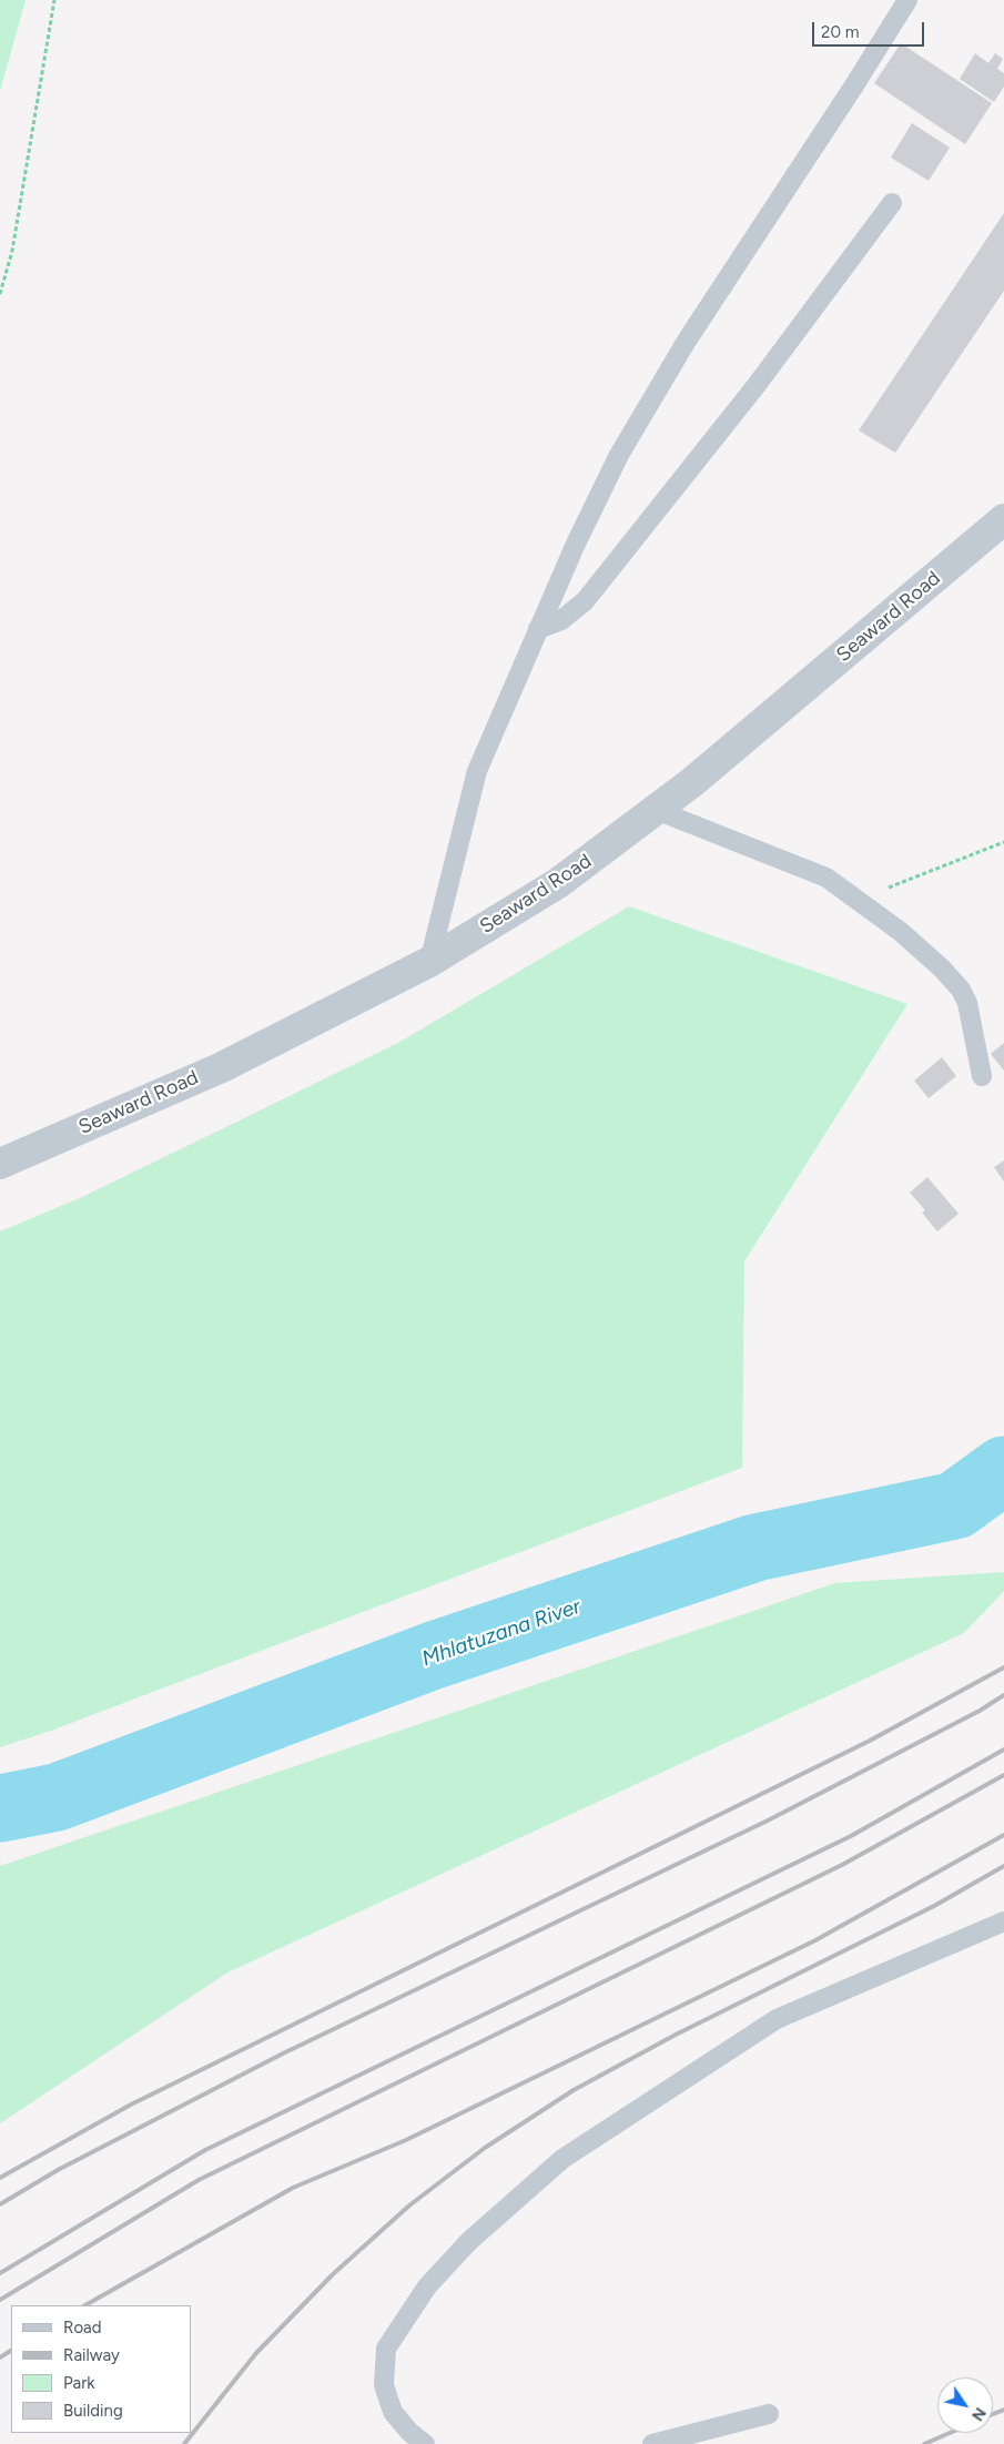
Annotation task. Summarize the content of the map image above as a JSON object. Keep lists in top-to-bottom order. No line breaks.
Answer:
{"streets":{"street":["Seaward Road"]},"water":["Mhlatuzana River"],"legend":["Road","Railway","Park","Building"],"scale_bar":"20 m","north":"bottom right"}
